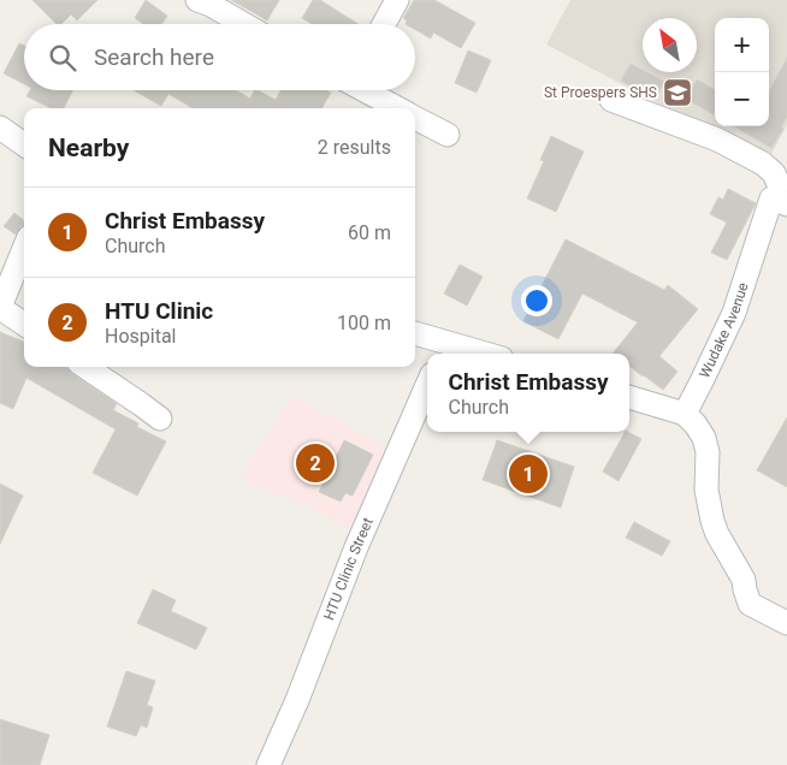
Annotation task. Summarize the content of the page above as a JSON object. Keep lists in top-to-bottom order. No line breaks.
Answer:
{"streets":{"street":["Wudake Avenue","HTU Clinic Street"]},"places":{"school or university":["St Proespers SHS"]},"north":"top left","page":{"map_buttons":["+","−"],"search":"Search here","heading":["Nearby","2 results"],"list":[{"mark":"1","name":"Christ Embassy","note":"Church","value":"60 m"},{"mark":"2","name":"HTU Clinic","note":"Hospital","value":"100 m"}],"popup":["Christ Embassy","Church"],"pins":["2","1"]}}
